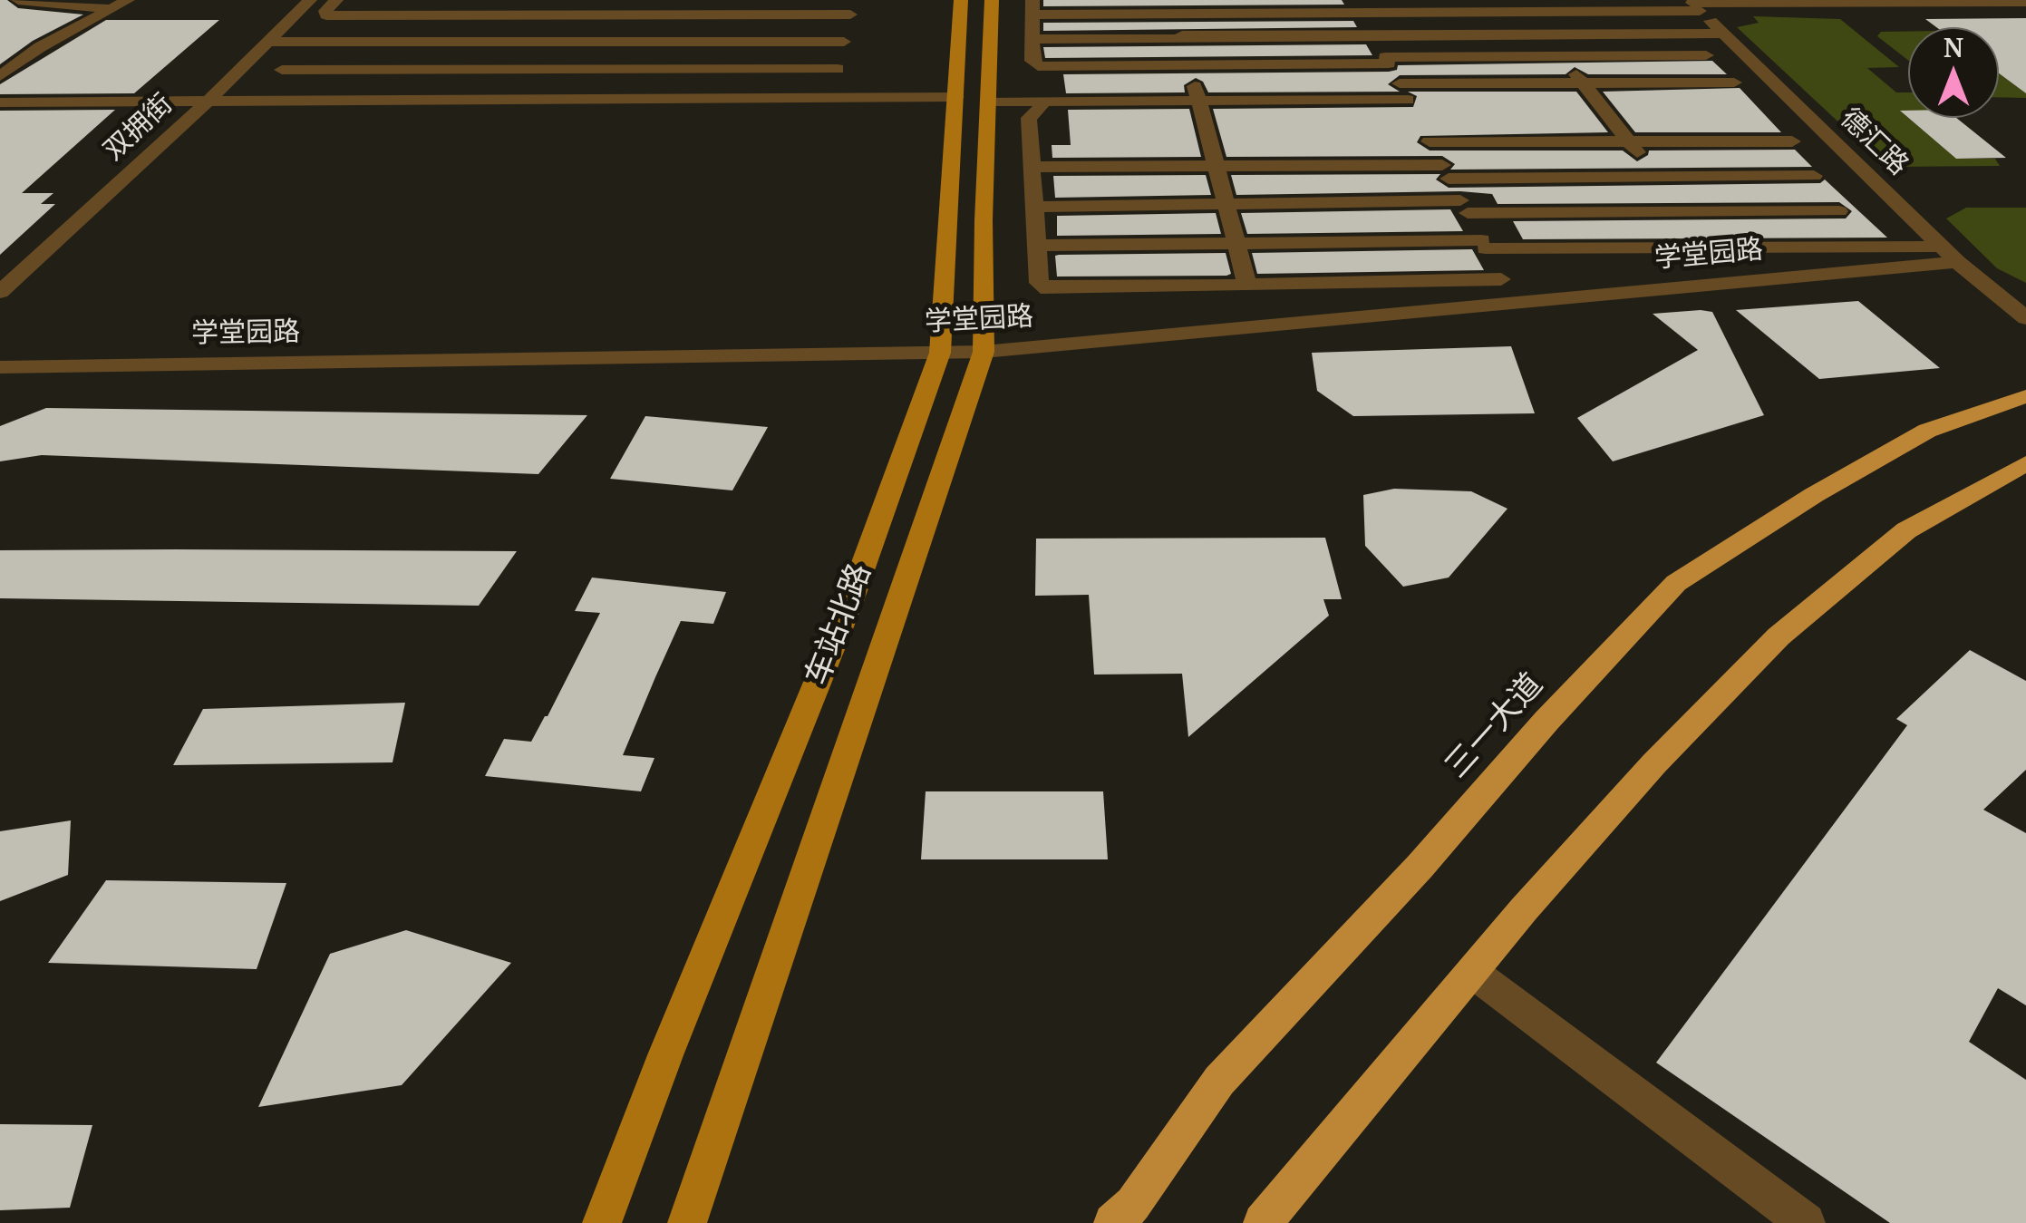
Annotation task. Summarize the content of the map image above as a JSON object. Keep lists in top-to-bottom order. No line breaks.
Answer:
{"streets":{"highway":["三一大道"],"main road":["车站北路"],"street":["双拥街","德汇路","学堂园路"]},"crossings":[["德汇路","学堂园路"],["学堂园路","车站北路"]],"north":"top"}
